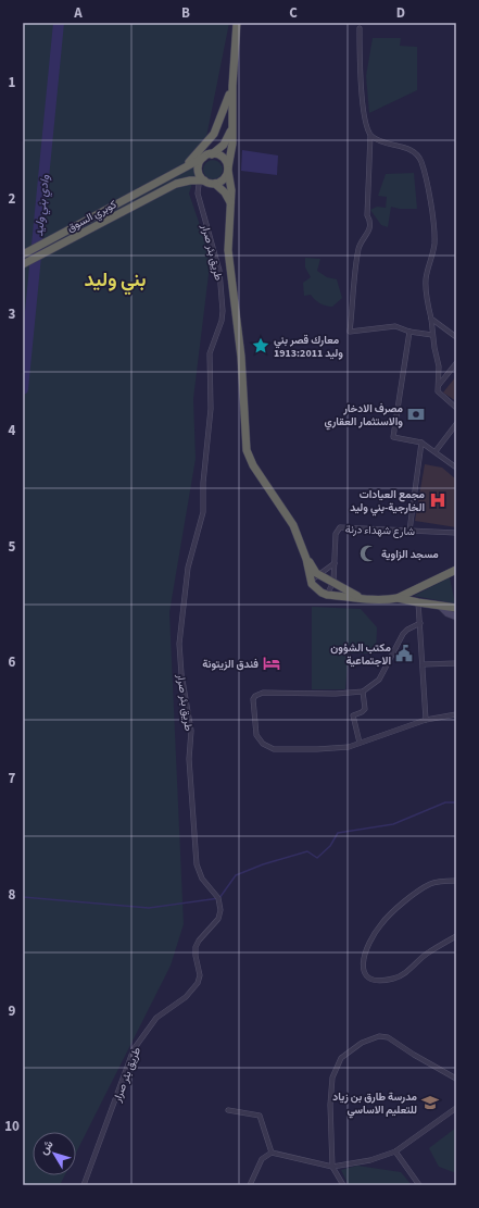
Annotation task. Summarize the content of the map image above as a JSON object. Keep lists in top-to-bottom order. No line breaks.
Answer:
{"streets":{"highway":["كوبري السوق"],"street":["طريق بئر صرار","شارع شهداء درنة"]},"crossings":[["كوبري السوق","طريق بئر صرار"]],"districts":["بني وليد"],"water":["وادي بني وليد"],"places":{"place":["معارك قصر بني وليد 1913:2011"],"bank":["مصرف الادخار والاستثمار العقاري"],"hospital":["مجمع العيادات الخارجية-بني وليد"],"mosque":["مسجد الزاوية"],"public building":["مكتب الشؤون الاجتماعية"],"hotel":["فندق الزيتونة"],"school or university":["مدرسة طارق بن زياد للتعليم الاساسي"]},"north":"top left","grid":{"columns":["A","B","C","D"],"rows":["1","2","3","4","5","6","7","8","9","10"]}}
